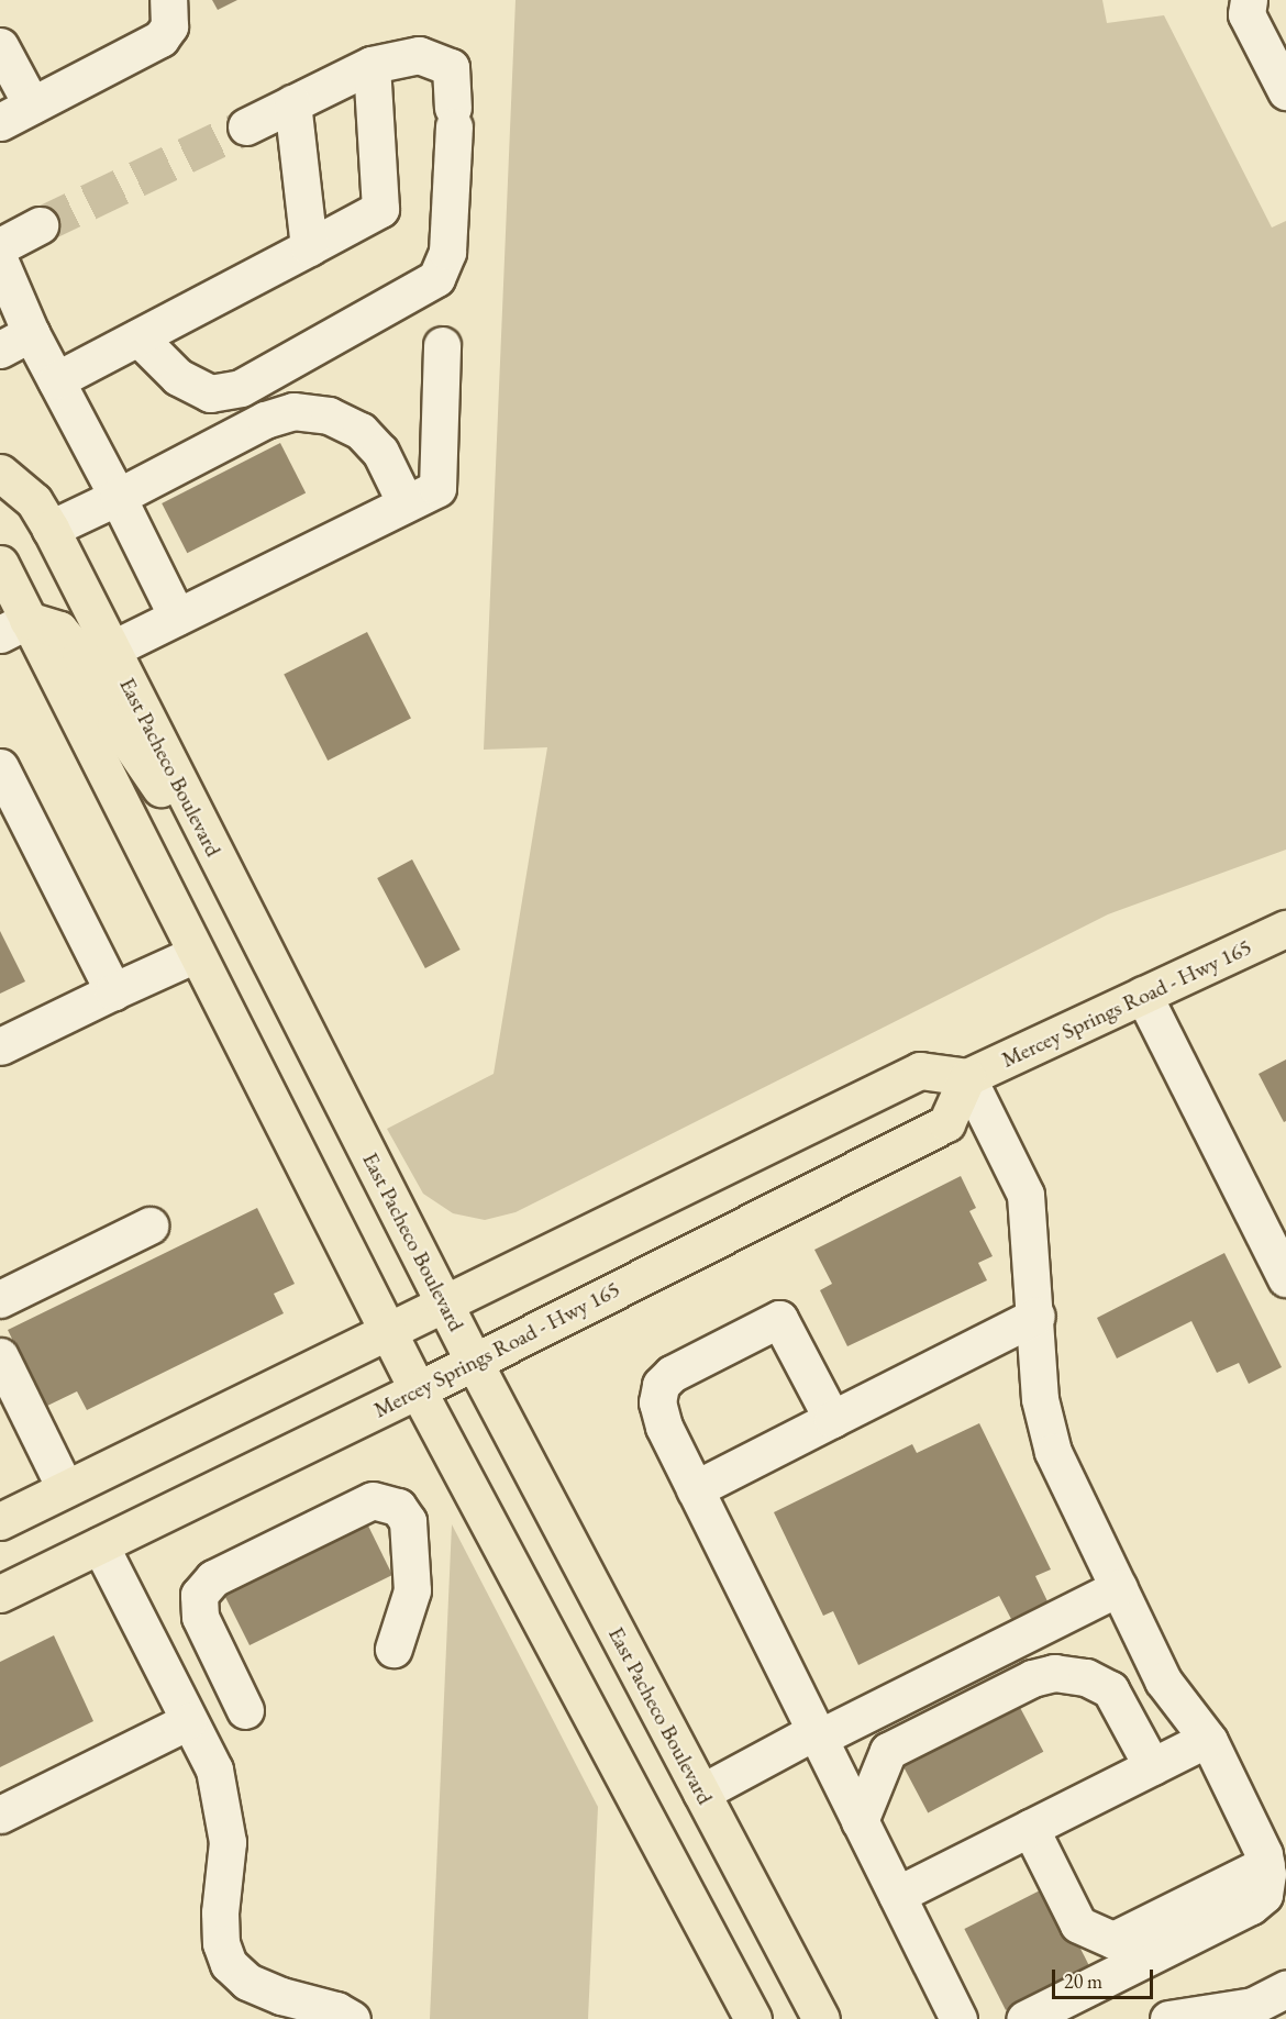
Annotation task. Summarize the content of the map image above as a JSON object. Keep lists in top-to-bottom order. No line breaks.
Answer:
{"streets":{"main road":["East Pacheco Boulevard","Mercey Springs Road - Hwy 165"]},"crossings":[["East Pacheco Boulevard","Mercey Springs Road - Hwy 165"]],"scale_bar":"20 m"}
